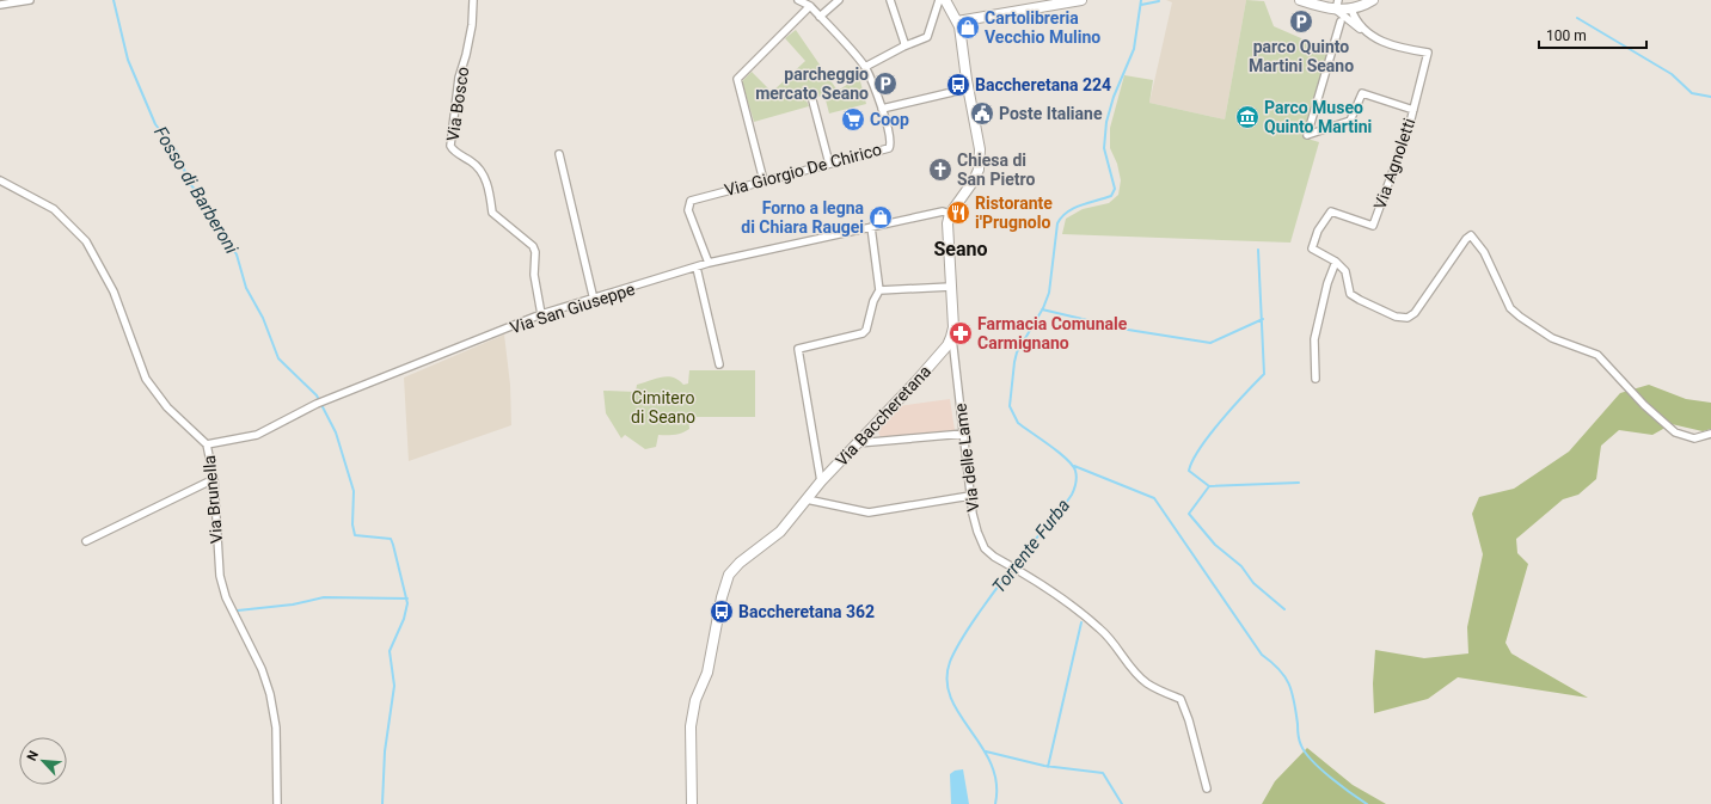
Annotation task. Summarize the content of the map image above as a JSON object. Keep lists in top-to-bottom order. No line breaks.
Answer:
{"streets":{"street":["Via Bosco","Via Agnoletti","Via Giorgio De Chirico","Via San Giuseppe","Via Baccheretana","Via delle Lame","Via Brunella"]},"crossings":[["Via Bosco","Via San Giuseppe"],["Via Giorgio De Chirico","Via San Giuseppe"],["Via San Giuseppe","Via Brunella"],["Via Baccheretana","Via delle Lame"]],"districts":["Seano"],"water":["Fosso di Barberoni","Torrente Furba"],"parks":["Cimitero di Seano"],"places":{"parking":["parco Quinto Martini Seano","parcheggio mercato Seano"],"shop":["Cartolibreria Vecchio Mulino","Forno a legna di Chiara Raugei"],"bus stop":["Baccheretana 224","Baccheretana 362"],"public building":["Poste Italiane"],"museum":["Parco Museo Quinto Martini"],"supermarket":["Coop"],"church":["Chiesa di San Pietro"],"restaurant":["Ristorante i'Prugnolo"],"pharmacy":["Farmacia Comunale Carmignano"]},"scale_bar":"100 m","north":"top left"}
